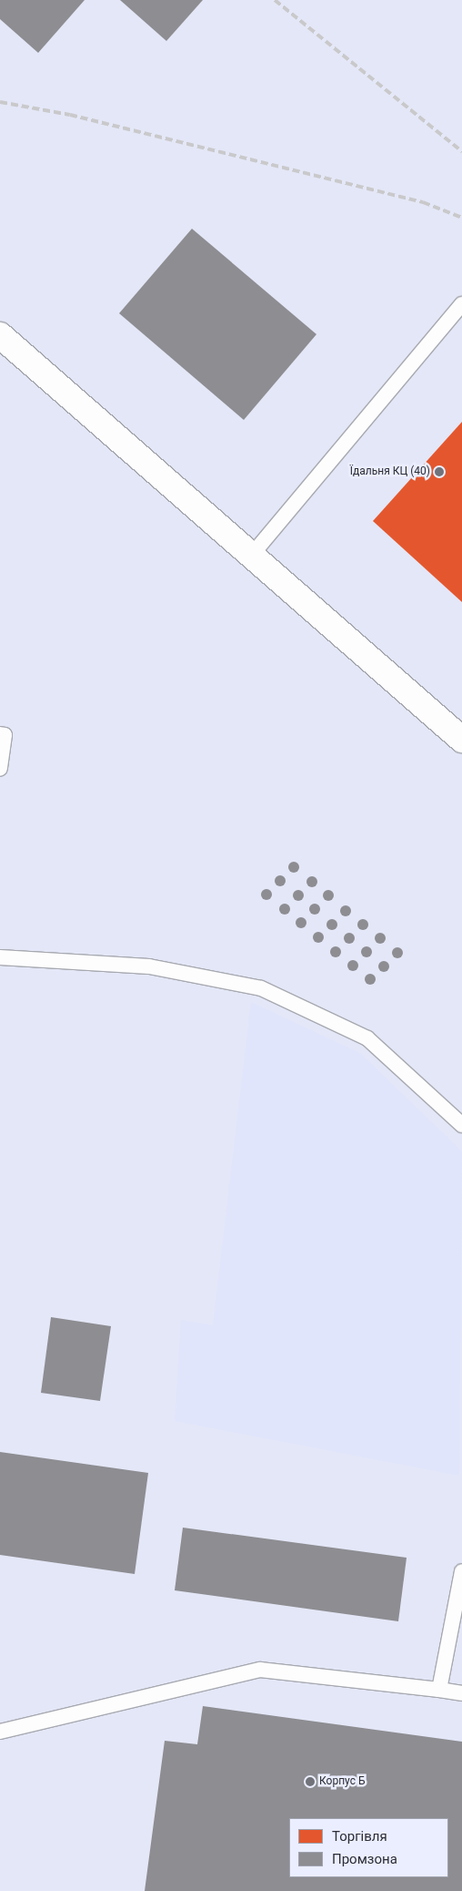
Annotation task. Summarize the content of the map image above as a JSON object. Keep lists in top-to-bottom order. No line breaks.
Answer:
{"places":["Їдальня КЦ (40)","Корпус Б"],"legend":["Торгівля","Промзона"]}
